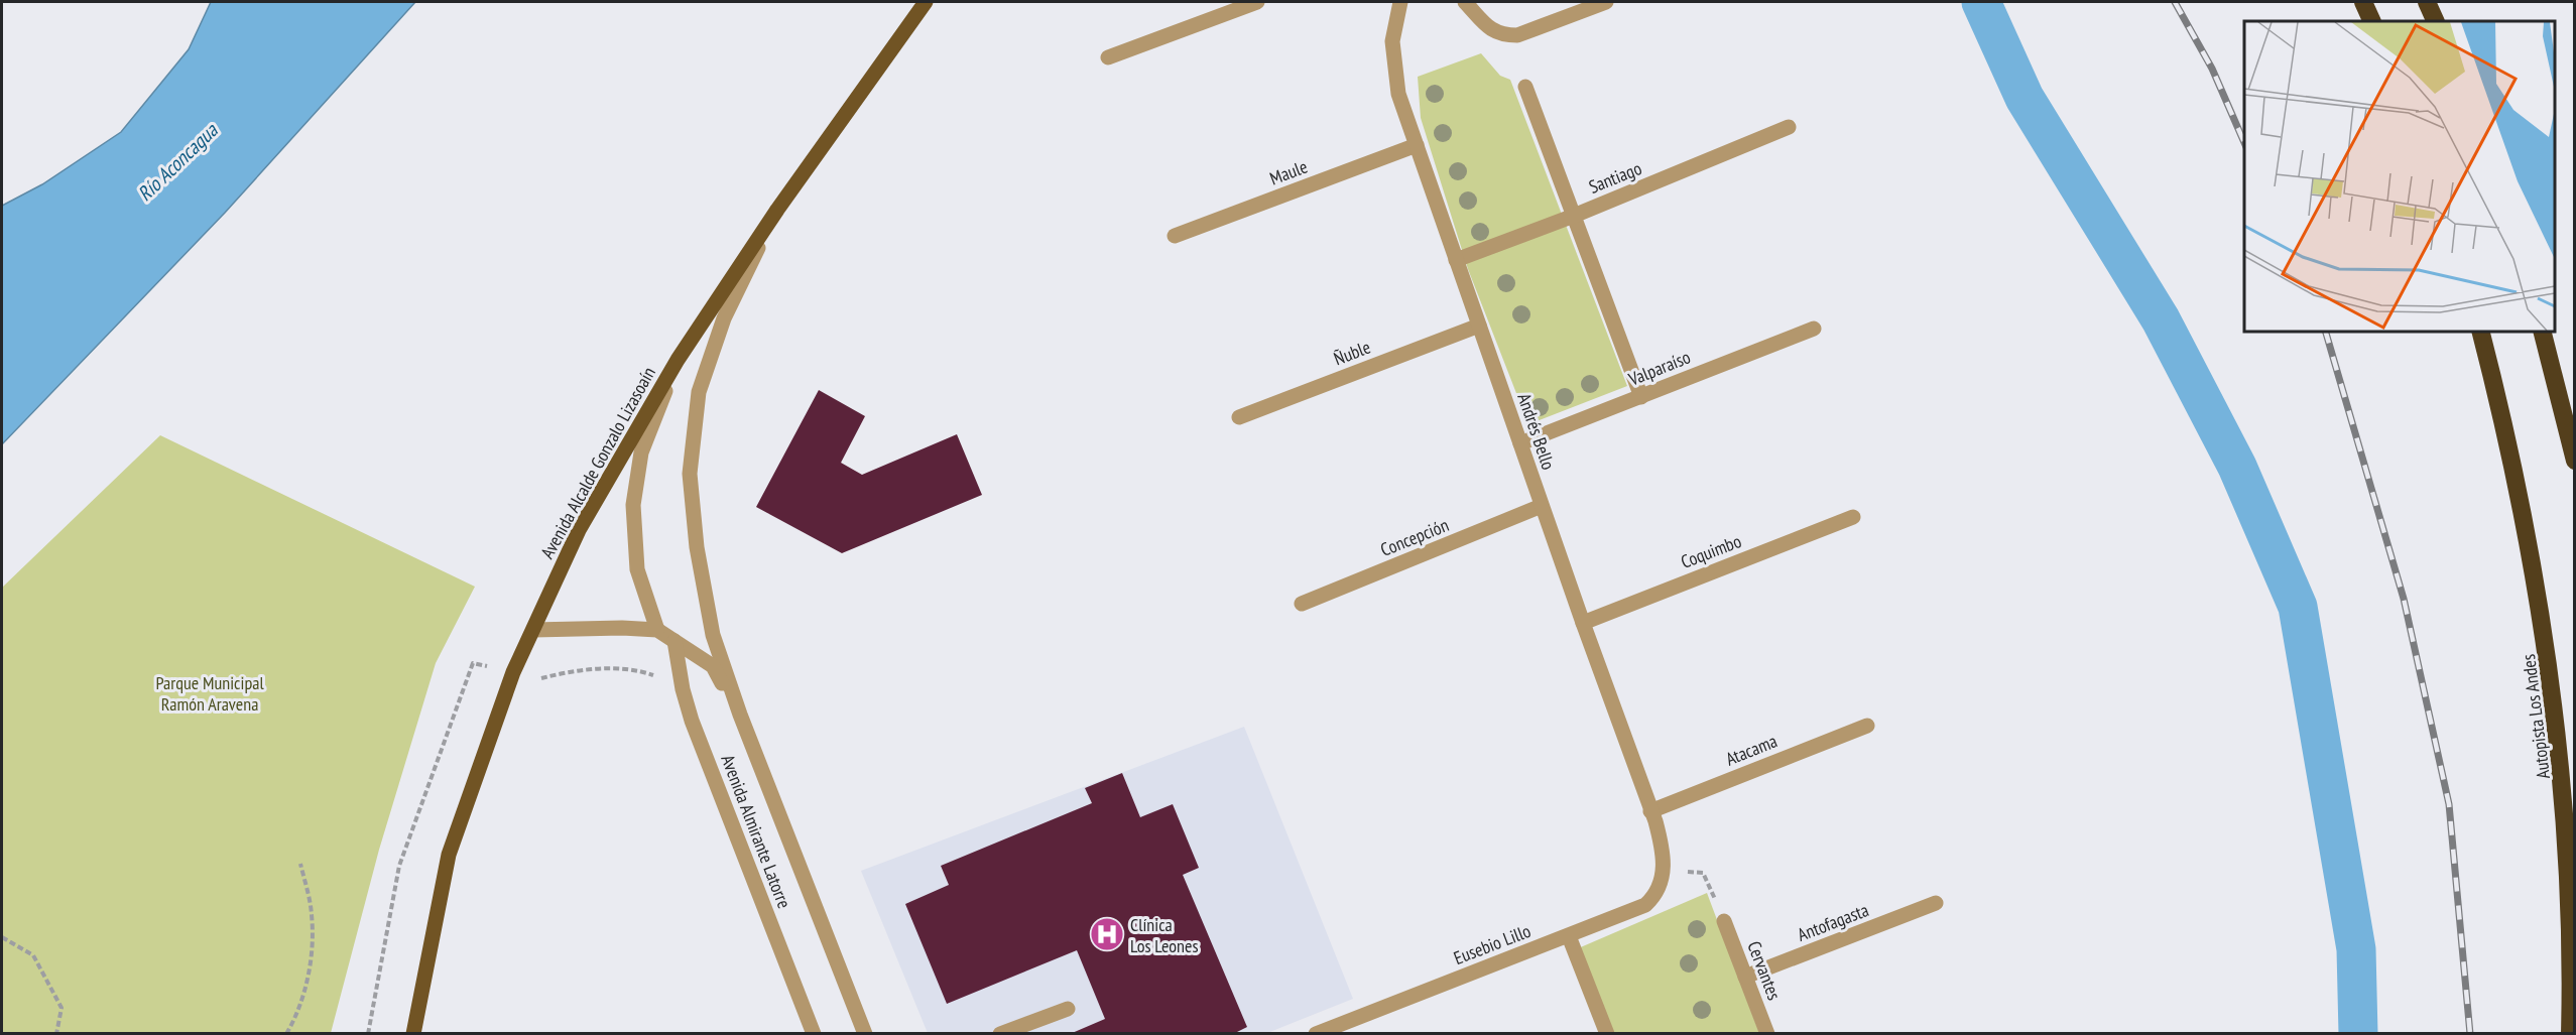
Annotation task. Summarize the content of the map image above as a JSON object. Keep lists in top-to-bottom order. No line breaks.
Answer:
{"streets":{"highway":["Autopista Los Andes"],"main road":["Avenida Alcalde Gonzalo Lizasoaín"],"street":["Maule","Santiago","Ñuble","Valparaíso","Andrés Bello","Concepción","Coquimbo","Atacama","Avenida Almirante Latorre","Antofagasta","Eusebio Lillo","Cervantes"]},"crossings":[["Maule","Andrés Bello"],["Santiago","Andrés Bello"],["Ñuble","Andrés Bello"],["Valparaíso","Andrés Bello"],["Andrés Bello","Concepción"],["Andrés Bello","Coquimbo"],["Andrés Bello","Atacama"],["Andrés Bello","Eusebio Lillo"],["Avenida Alcalde Gonzalo Lizasoaín","Avenida Almirante Latorre"],["Antofagasta","Cervantes"]],"water":["Río Aconcagua"],"parks":["Parque Municipal Ramón Aravena"],"places":{"hospital":["Clínica Los Leones"]}}
